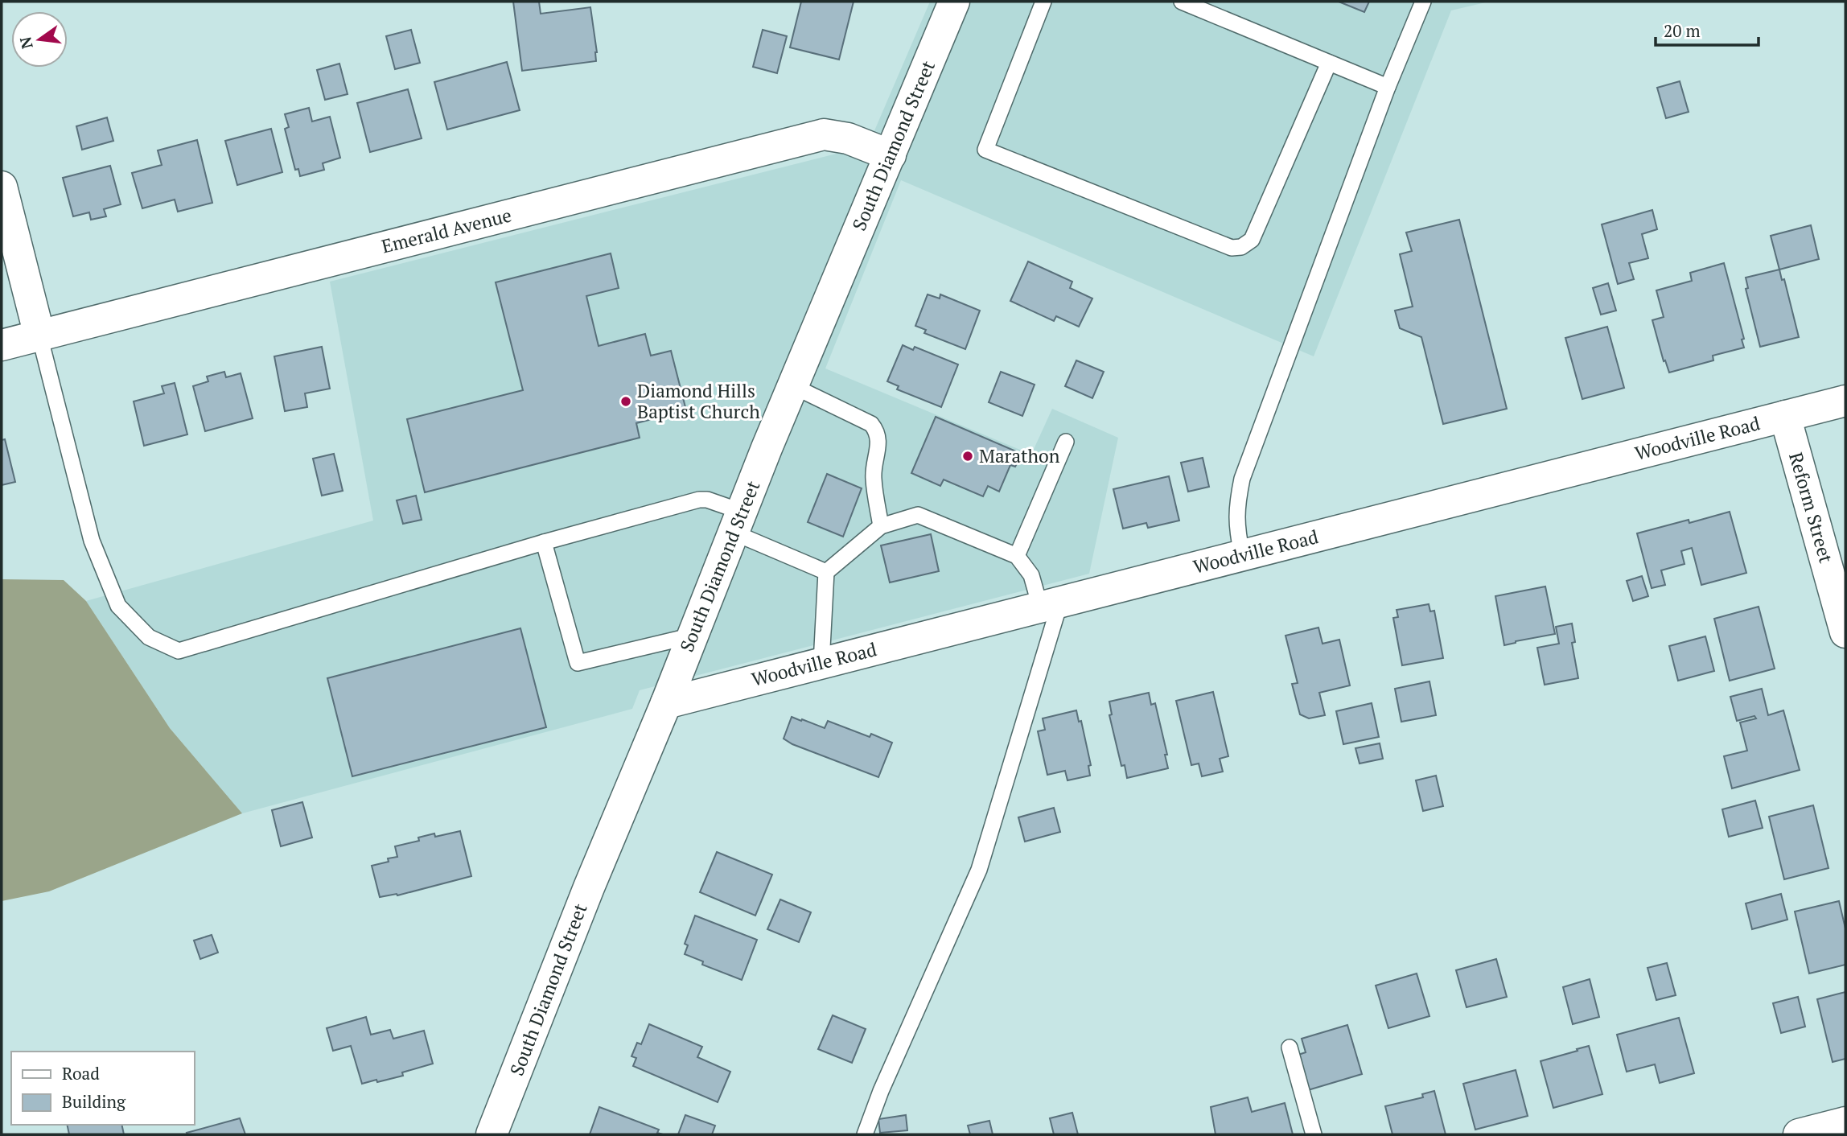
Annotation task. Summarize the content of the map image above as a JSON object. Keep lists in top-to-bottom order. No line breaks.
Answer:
{"streets":{"street":["South Diamond Street","Emerald Avenue","Woodville Road","Reform Street"]},"crossings":[["South Diamond Street","Emerald Avenue"],["South Diamond Street","Woodville Road"],["Woodville Road","Reform Street"]],"places":["Diamond Hills Baptist Church","Marathon"],"legend":["Road","Building"],"scale_bar":"20 m","north":"left"}
